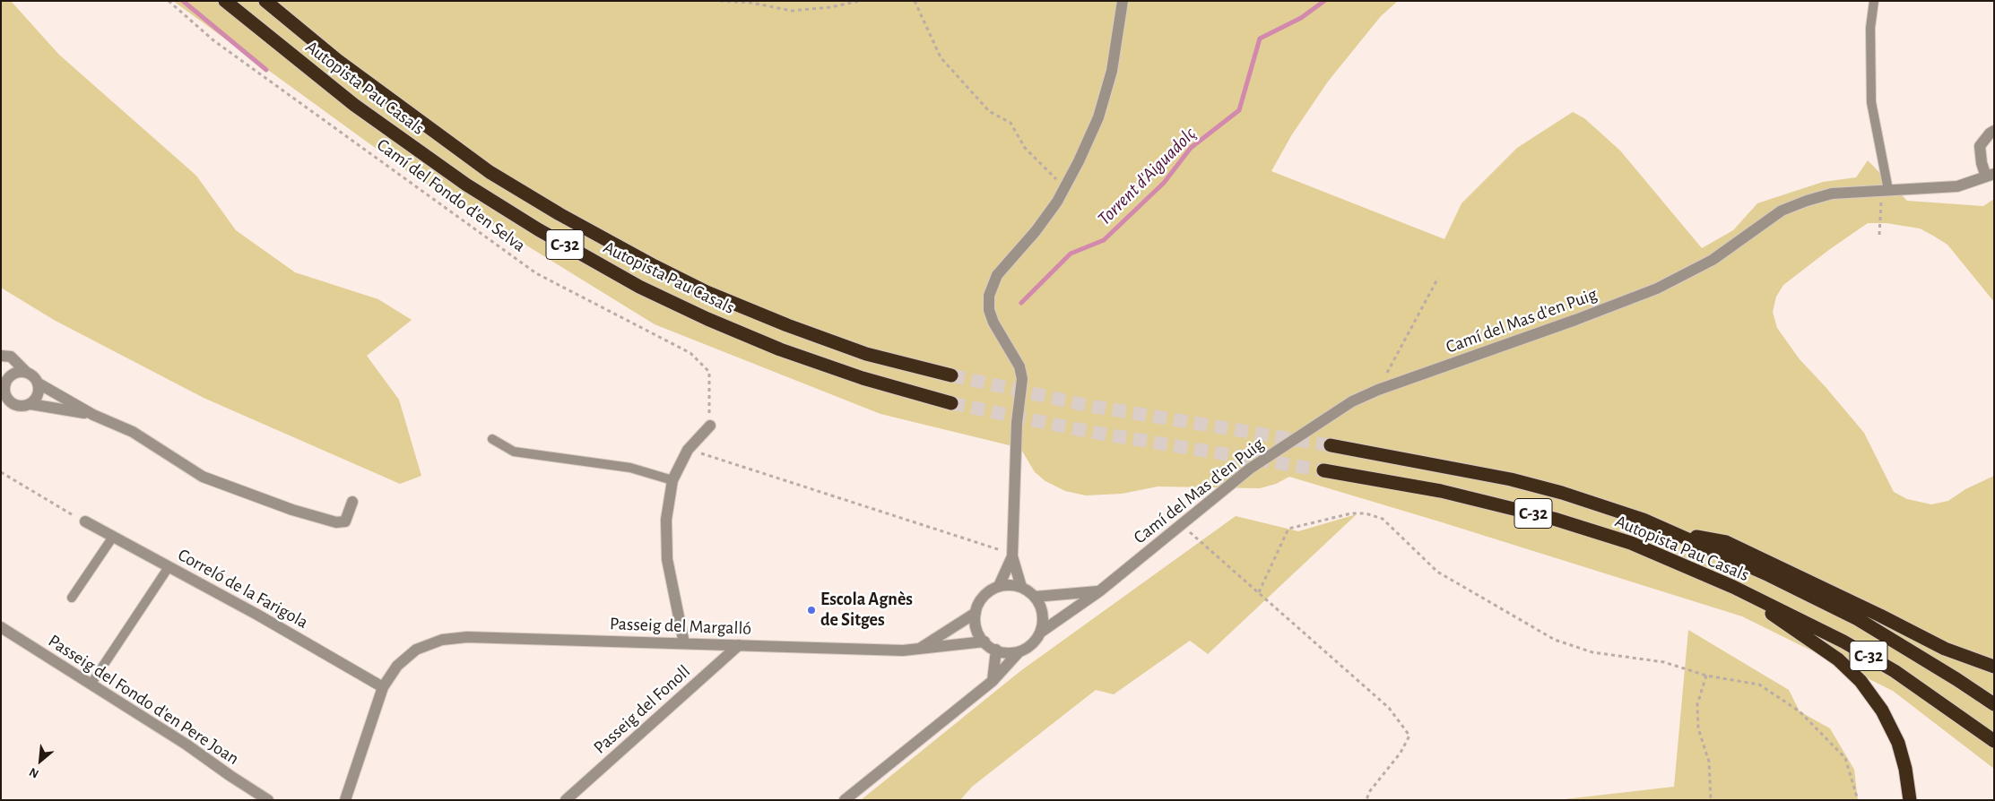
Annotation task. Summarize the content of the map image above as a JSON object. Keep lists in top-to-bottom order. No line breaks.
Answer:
{"streets":{"highway":["Autopista Pau Casals","C-32"],"street":["Camí del Mas d'en Puig","Correló de la Farigola","Passeig del Margalló","Passeig del Fondo d'en Pere Joan","Passeig del Fonoll"],"path":["Camí del Fondo d'en Selva"]},"crossings":[["Camí del Mas d'en Puig","Passeig del Margalló"],["Correló de la Farigola","Passeig del Margalló"],["Passeig del Margalló","Passeig del Fonoll"]],"water":["Torrent d'Aiguadolç"],"places":["Escola Agnès de Sitges"],"north":"bottom left"}
